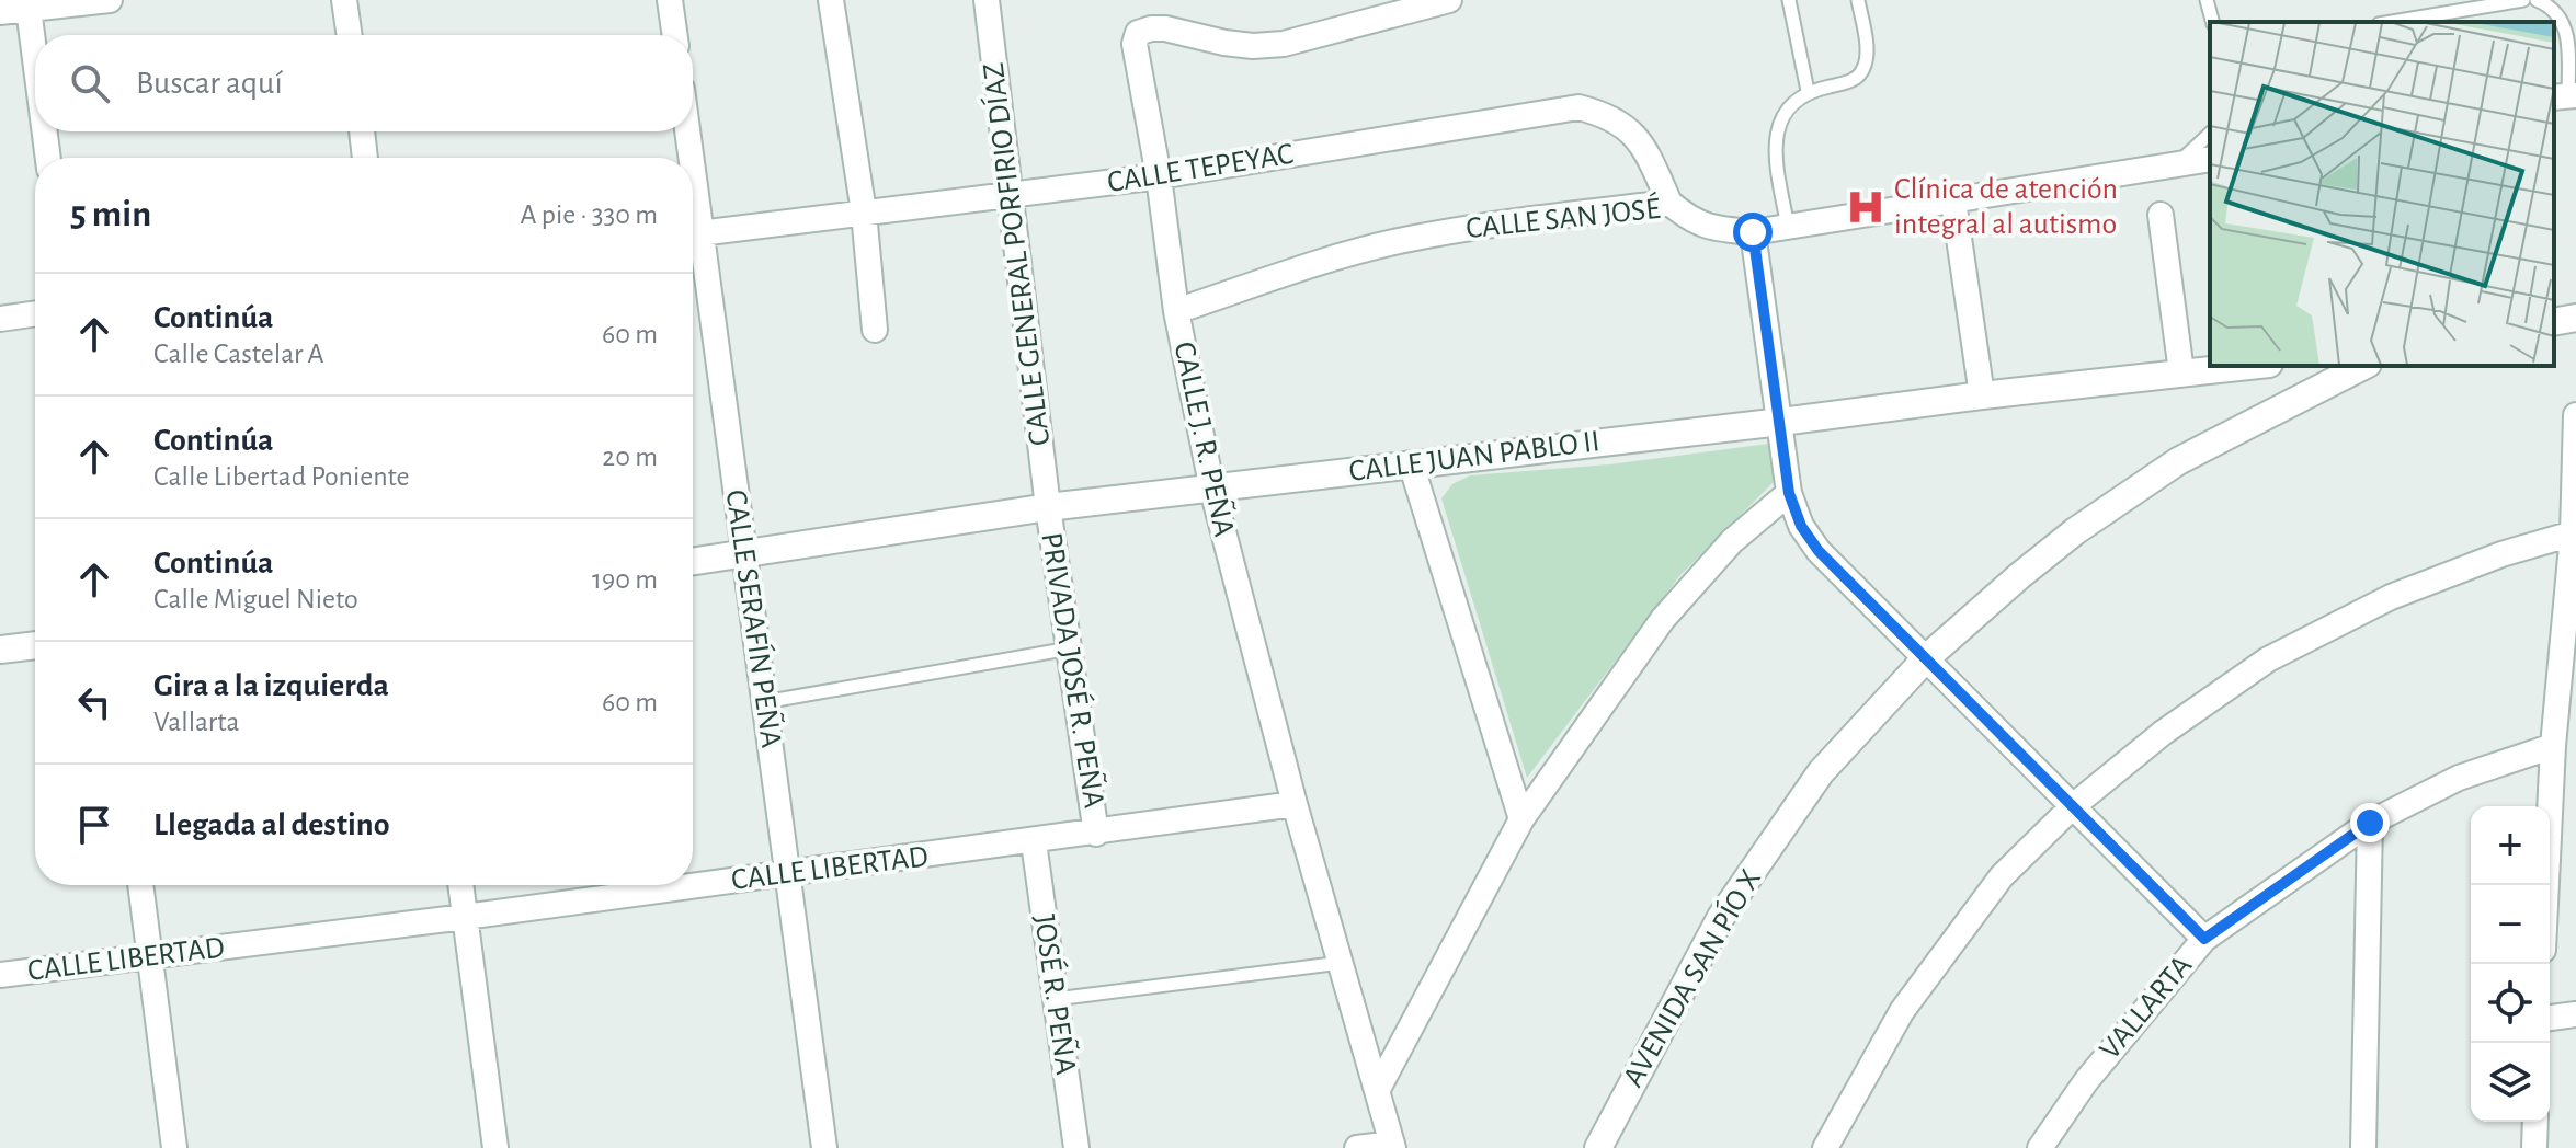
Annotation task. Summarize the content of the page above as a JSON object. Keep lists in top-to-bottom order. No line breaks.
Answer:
{"streets":{"street":["CALLE TEPEYAC","CALLE SAN JOSÉ","CALLE GENERAL PORFIRIO DÍAZ","CALLE J. R. PEÑA","CALLE JUAN PABLO II","CALLE SERAFÍN PEÑA","PRIVADA JOSÉ R. PEÑA","CALLE LIBERTAD","AVENIDA SAN PÍO X","JOSÉ R. PEÑA","VALLARTA"]},"crossings":[["CALLE TEPEYAC","CALLE SAN JOSÉ"],["CALLE TEPEYAC","CALLE GENERAL PORFIRIO DÍAZ"],["CALLE TEPEYAC","CALLE J. R. PEÑA"],["CALLE SAN JOSÉ","CALLE J. R. PEÑA"],["CALLE GENERAL PORFIRIO DÍAZ","CALLE JUAN PABLO II"],["CALLE GENERAL PORFIRIO DÍAZ","PRIVADA JOSÉ R. PEÑA"],["CALLE J. R. PEÑA","CALLE JUAN PABLO II"],["CALLE J. R. PEÑA","CALLE LIBERTAD"],["CALLE JUAN PABLO II","CALLE SERAFÍN PEÑA"],["CALLE JUAN PABLO II","PRIVADA JOSÉ R. PEÑA"],["CALLE SERAFÍN PEÑA","CALLE LIBERTAD"],["PRIVADA JOSÉ R. PEÑA","CALLE LIBERTAD"],["CALLE LIBERTAD","JOSÉ R. PEÑA"]],"places":{"hospital":["Clínica de atención integral al autismo"]},"page":{"search":"Buscar aquí","heading":["5 min","A pie · 330 m"],"list":[["Continúa","Calle Castelar A","60 m"],["Continúa","Calle Libertad Poniente","20 m"],["Continúa","Calle Miguel Nieto","190 m"],["Gira a la izquierda","Vallarta","60 m"],"Llegada al destino"],"map_buttons":["+","−"]}}
